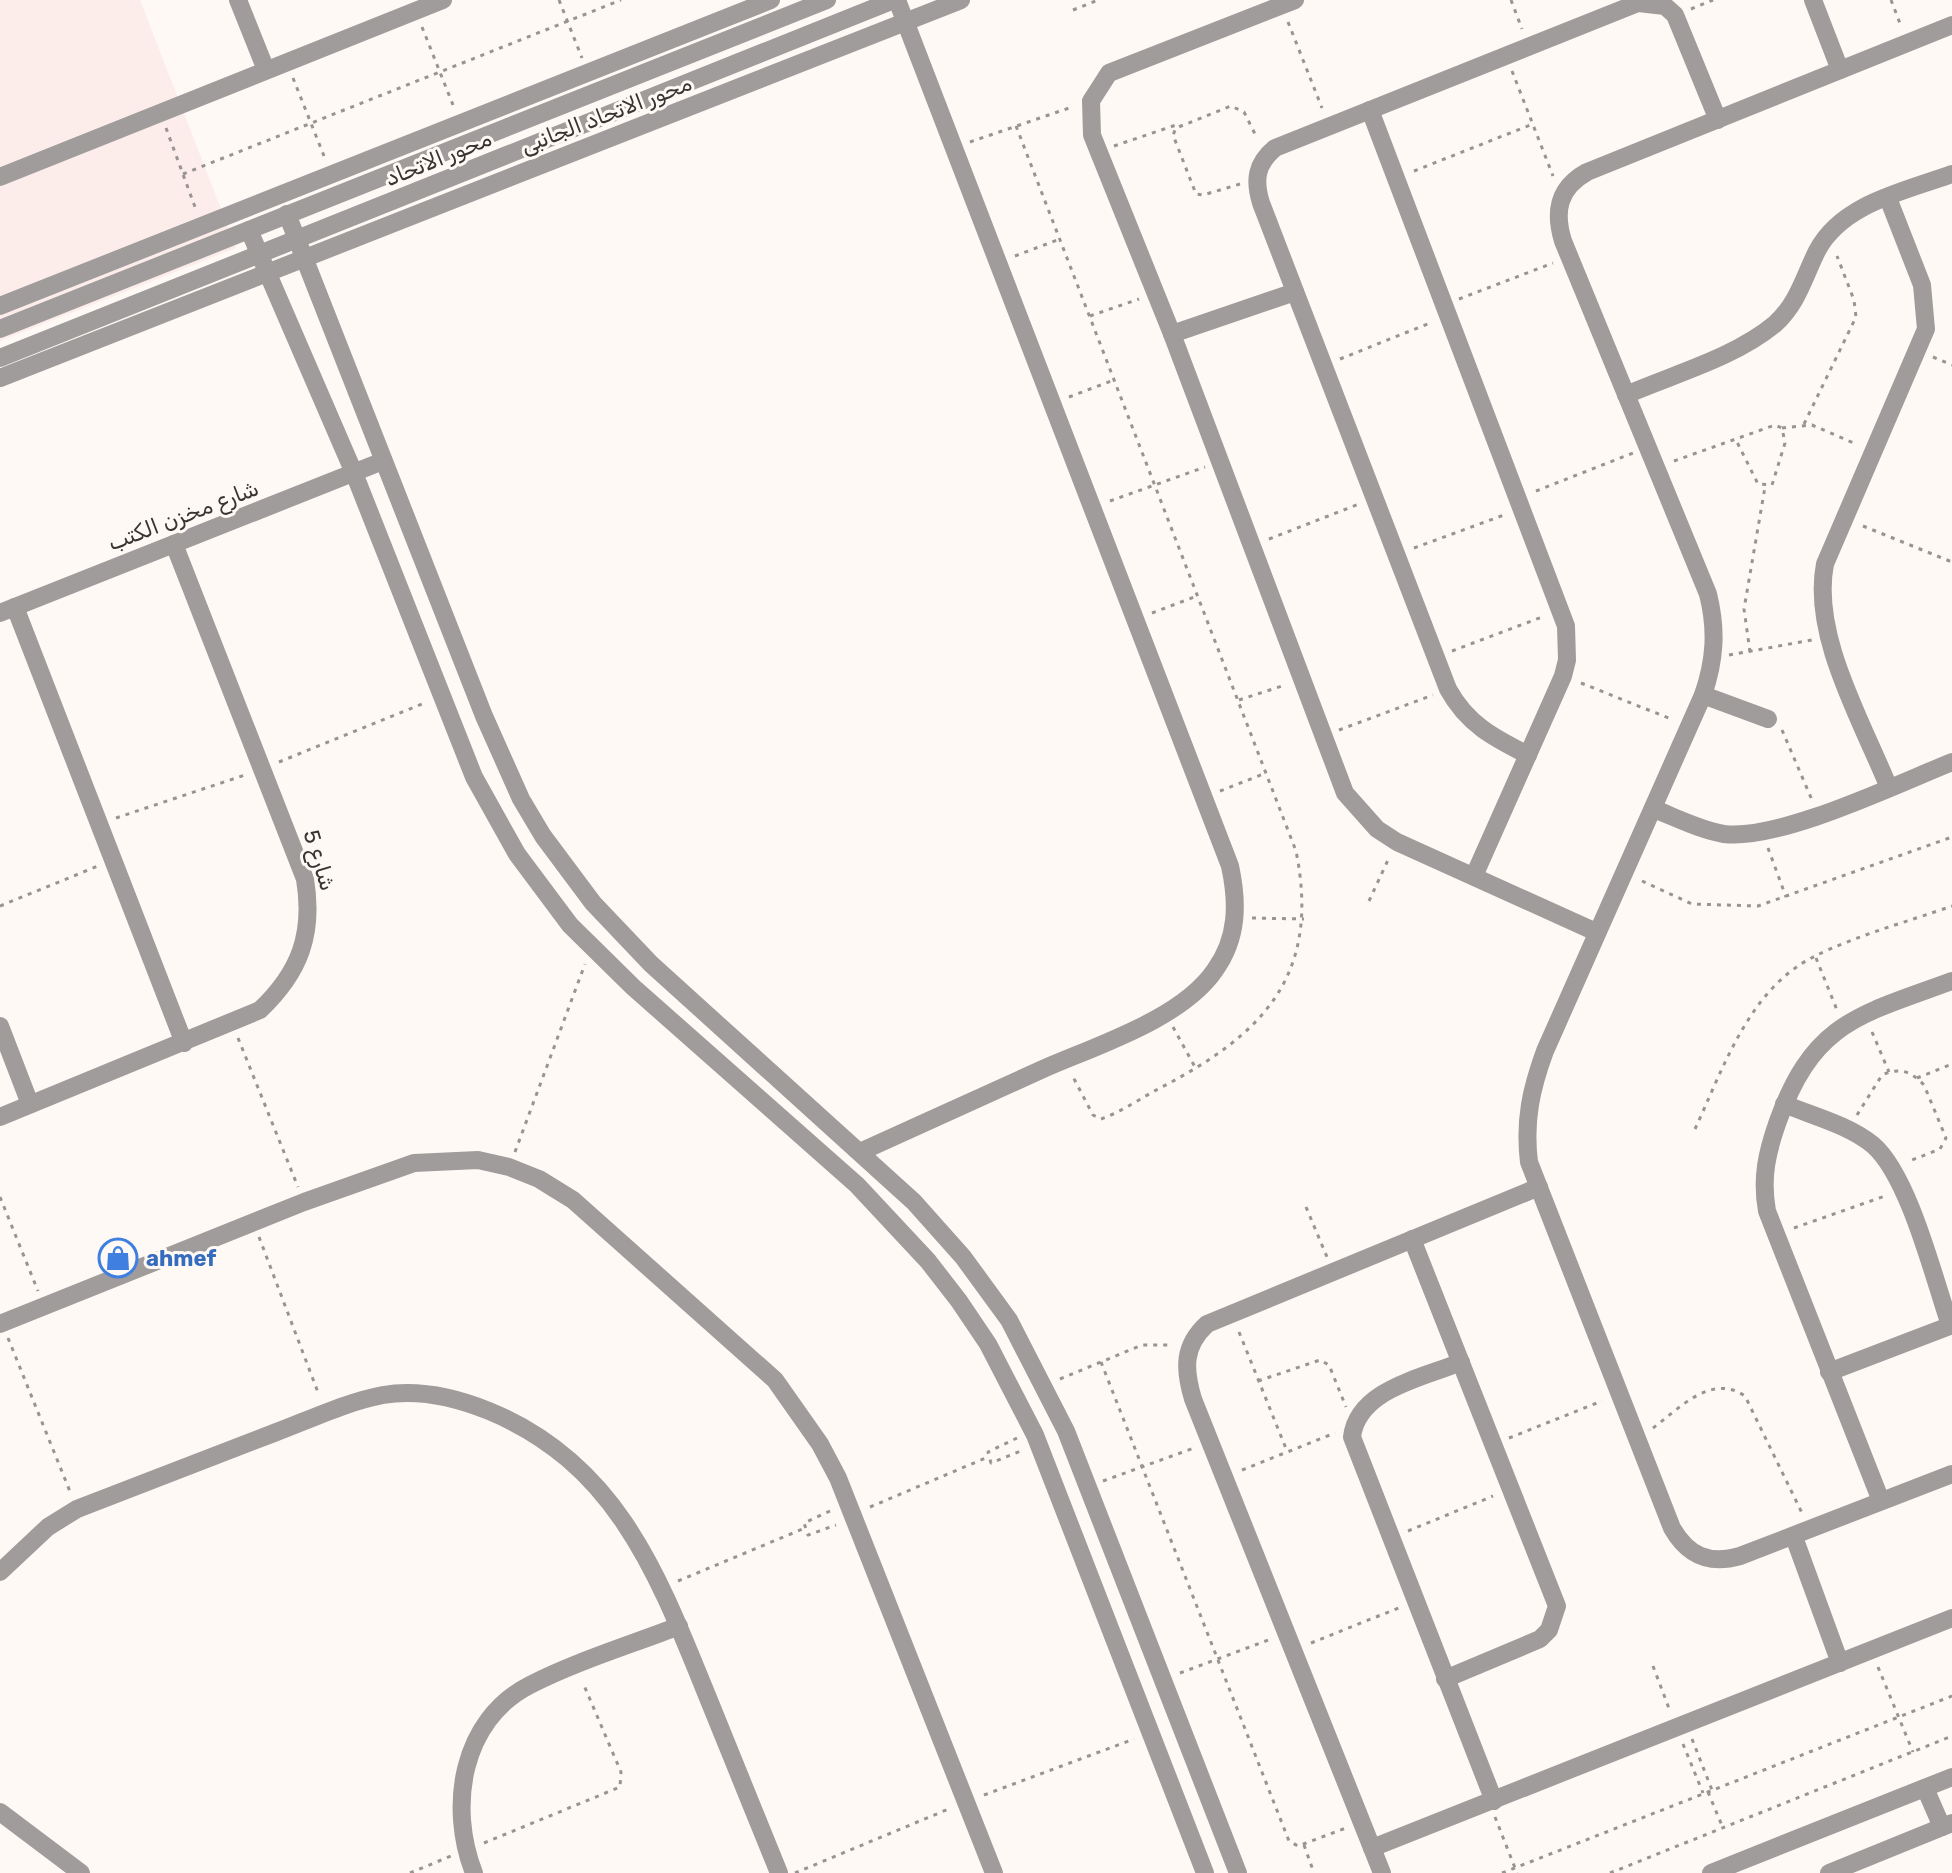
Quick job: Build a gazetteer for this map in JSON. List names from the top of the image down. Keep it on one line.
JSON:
{"streets":{"street":["محور الاتحاد الجانبى","محور الاتحاد","شارع مخزن الكتب","شارع 5"]},"crossings":[["محور الاتحاد الجانبى","محور الاتحاد"],["شارع مخزن الكتب","شارع 5"]],"places":{"shop":["ahmef"]}}
